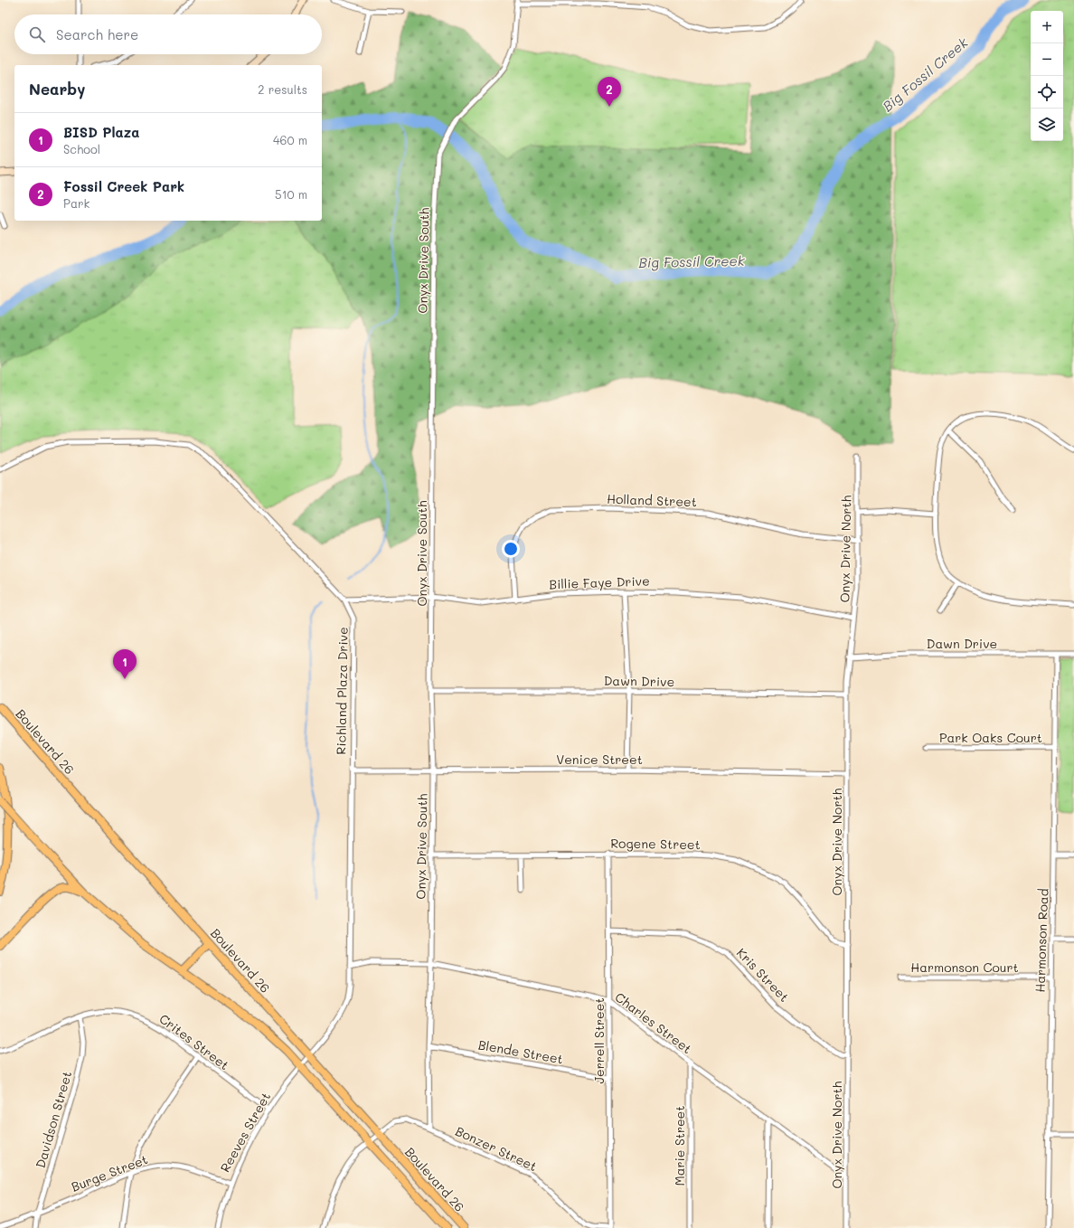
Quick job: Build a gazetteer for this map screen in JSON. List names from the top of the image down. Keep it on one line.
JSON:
{"streets":{"main road":["Boulevard 26"],"street":["Onyx Drive South","Holland Street","Onyx Drive North","Billie Faye Drive","Dawn Drive","Richland Plaza Drive","Park Oaks Court","Venice Street","Rogene Street","Harmonson Road","Harmonson Court","Kris Street","Charles Street","Jerrell Street","Crites Street","Blende Street","Davidson Street","Reeves Street","Marie Street","Bonzer Street","Burge Street"]},"crossings":[["Onyx Drive South","Billie Faye Drive"],["Onyx Drive South","Dawn Drive"],["Onyx Drive South","Venice Street"],["Onyx Drive South","Rogene Street"],["Onyx Drive South","Charles Street"],["Onyx Drive South","Blende Street"],["Onyx Drive South","Bonzer Street"],["Holland Street","Onyx Drive North"],["Holland Street","Billie Faye Drive"],["Onyx Drive North","Billie Faye Drive"],["Onyx Drive North","Dawn Drive"],["Onyx Drive North","Venice Street"],["Onyx Drive North","Rogene Street"],["Onyx Drive North","Kris Street"],["Onyx Drive North","Charles Street"],["Billie Faye Drive","Richland Plaza Drive"],["Dawn Drive","Harmonson Road"],["Richland Plaza Drive","Boulevard 26"],["Richland Plaza Drive","Venice Street"],["Richland Plaza Drive","Charles Street"],["Richland Plaza Drive","Reeves Street"],["Park Oaks Court","Harmonson Road"],["Boulevard 26","Reeves Street"],["Boulevard 26","Bonzer Street"],["Rogene Street","Jerrell Street"],["Harmonson Road","Harmonson Court"],["Kris Street","Jerrell Street"],["Charles Street","Jerrell Street"],["Charles Street","Marie Street"],["Jerrell Street","Blende Street"],["Jerrell Street","Bonzer Street"],["Crites Street","Davidson Street"],["Crites Street","Reeves Street"],["Davidson Street","Burge Street"],["Reeves Street","Burge Street"]],"water":["Big Fossil Creek"],"page":{"map_buttons":["+","−"],"search":"Search here","heading":["Nearby","2 results"],"pins":["2","1"],"list":[{"mark":"1","name":"BISD Plaza","note":"School","value":"460 m"},{"mark":"2","name":"Fossil Creek Park","note":"Park","value":"510 m"}]}}
